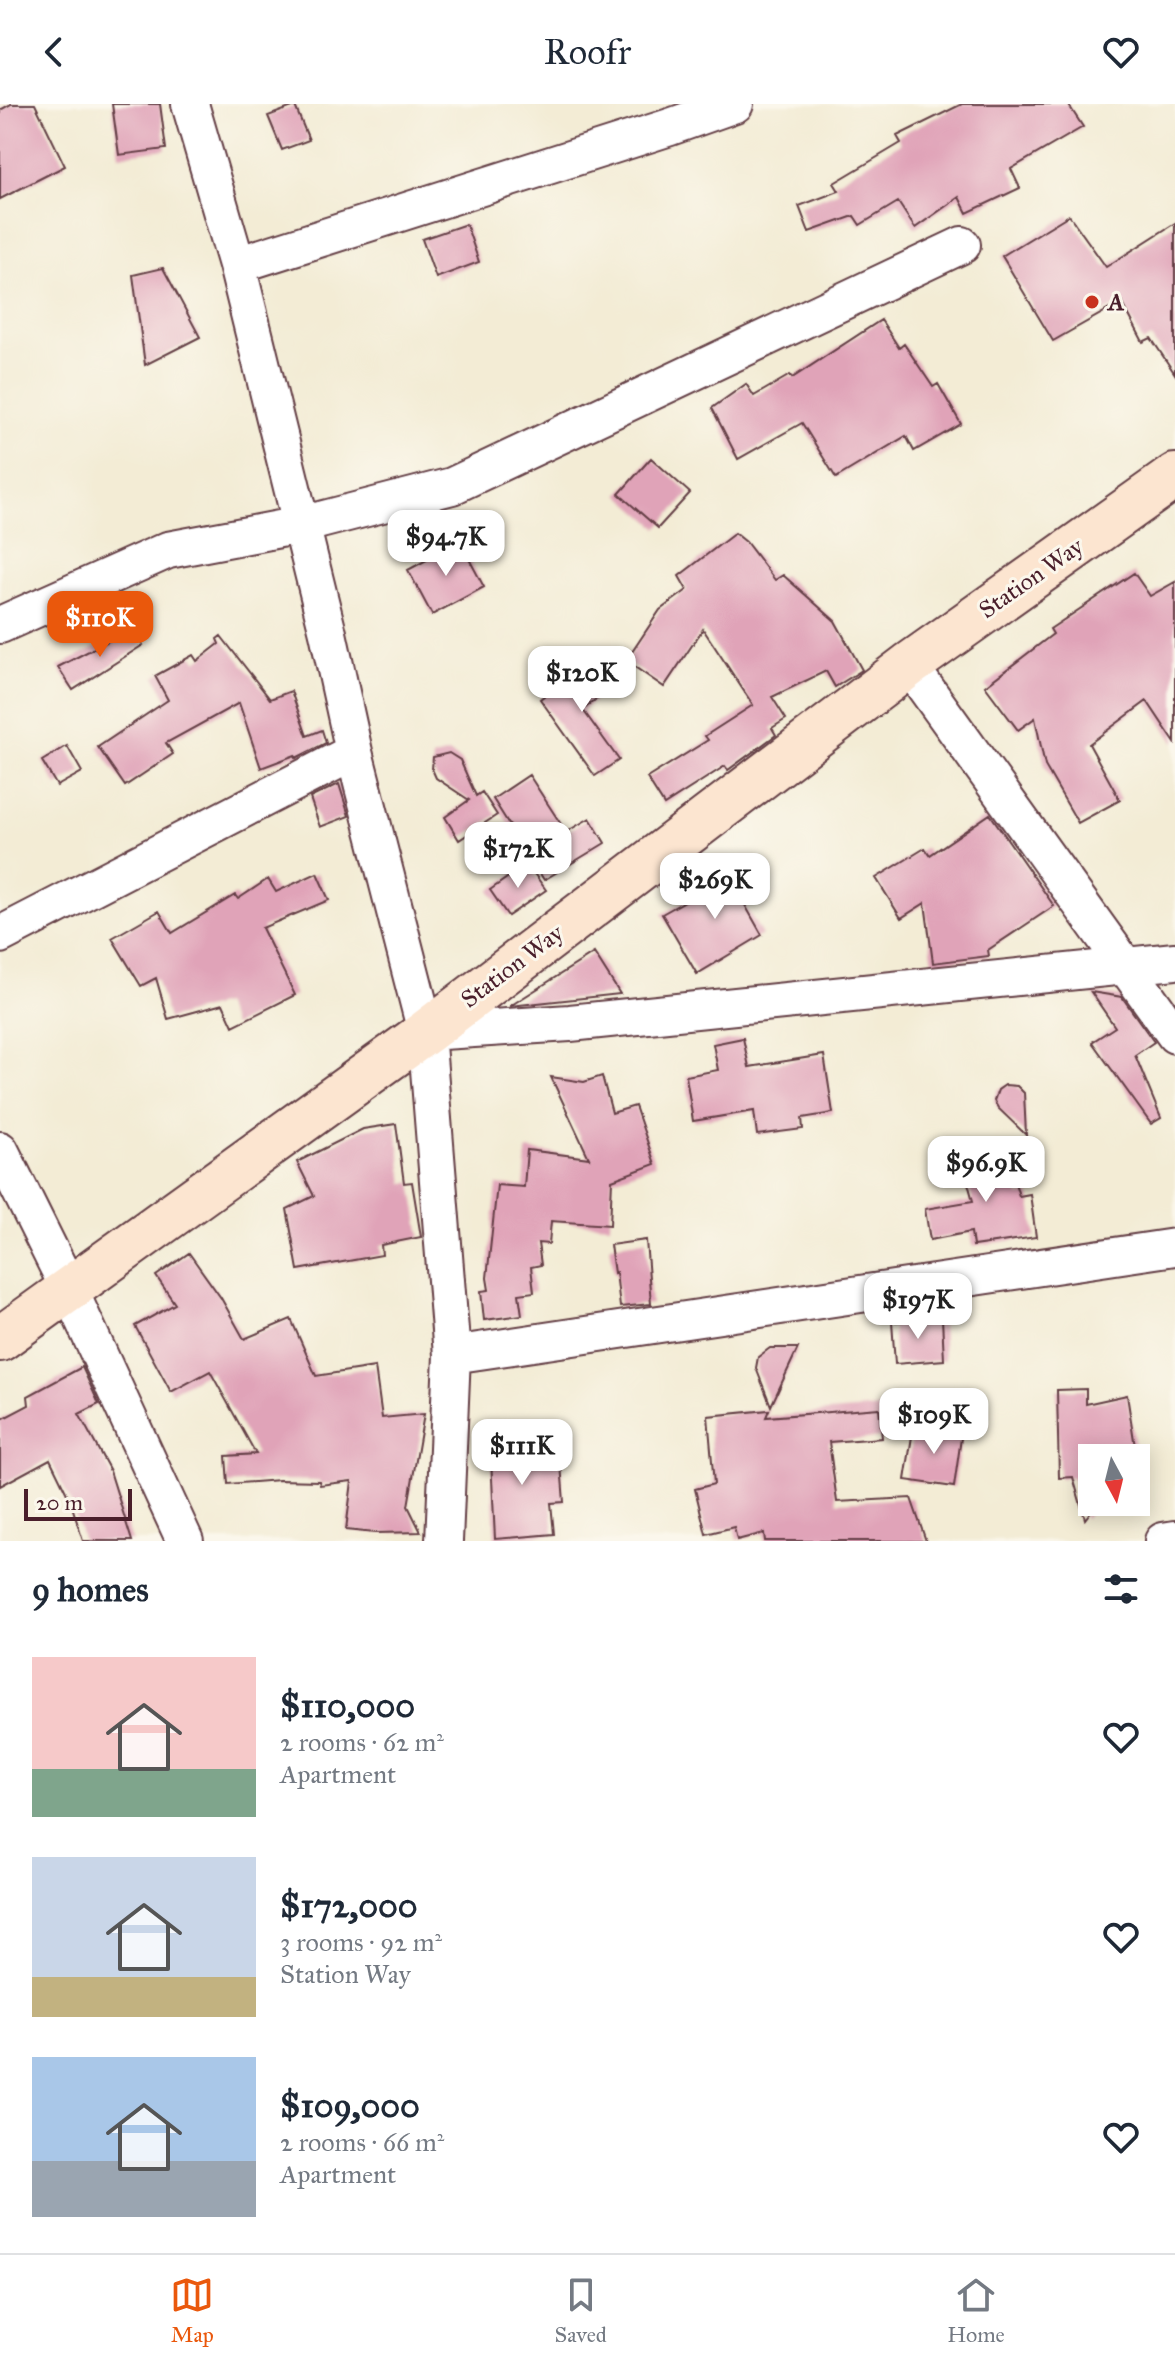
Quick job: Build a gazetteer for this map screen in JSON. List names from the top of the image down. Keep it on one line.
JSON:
{"streets":{"main road":["Station Way"]},"places":["A"],"scale_bar":"20 m","north":"bottom","page":{"header":"Roofr","price":["$94.7K","$110K","$120K","$172K","$269K","$96.9K","$197K","$109K","$111K"],"scale":"20 m","heading":"9 homes","list":[{"name":"$110,000","note":"2 rooms · 62 m² · Apartment"},{"name":"$172,000","note":"3 rooms · 92 m² · Station Way"},{"name":"$109,000","note":"2 rooms · 66 m² · Apartment"}],"tabs":["Map","Saved","Home"]}}
